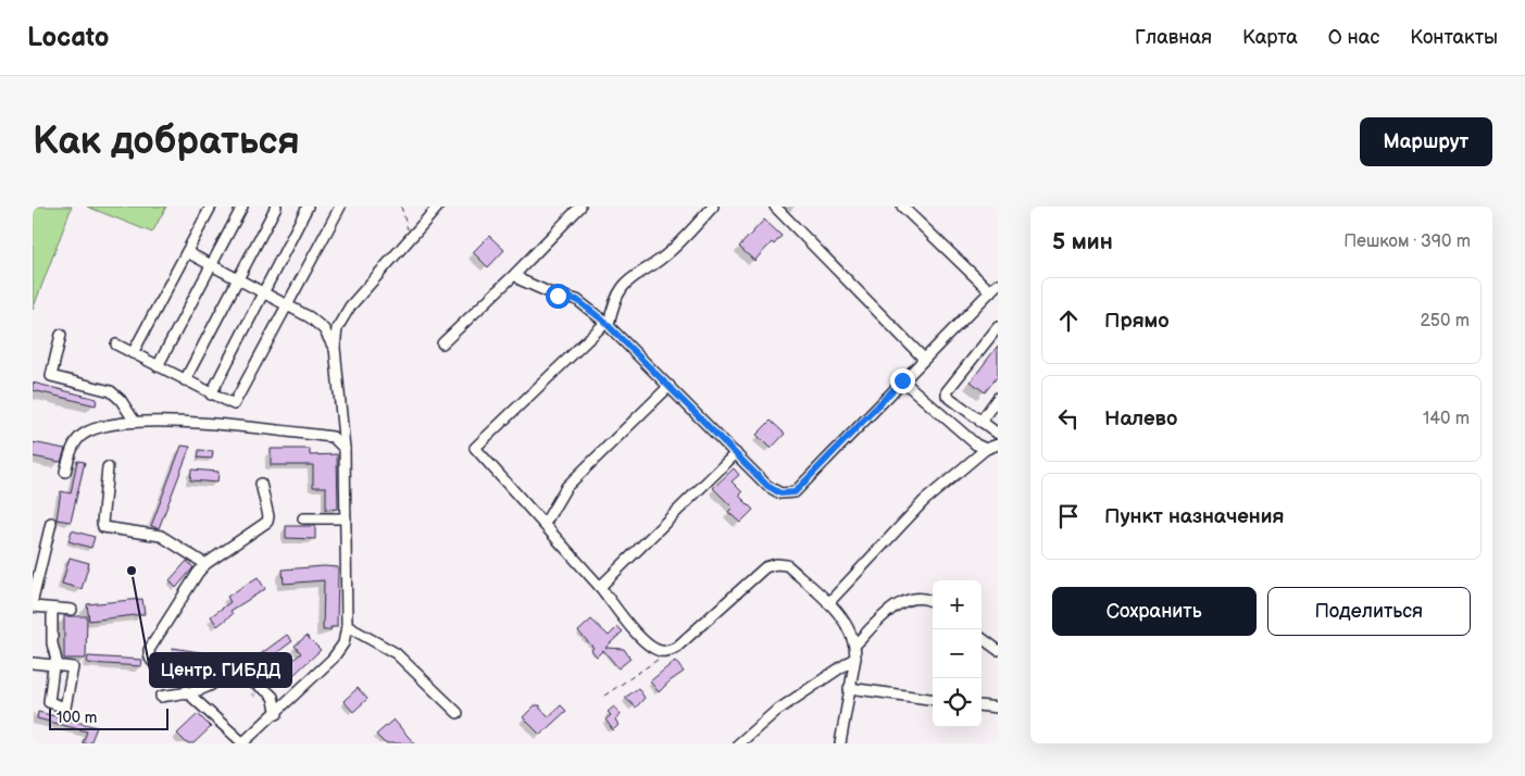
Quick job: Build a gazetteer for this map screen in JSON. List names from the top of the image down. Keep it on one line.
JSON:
{"places":["Центр. ГИБДД"],"scale_bar":"100 m","page":{"header":"Locato","nav":["Главная","Карта","О нас","Контакты"],"buttons":["Маршрут",["Сохранить","Поделиться"]],"title":"Как добраться","heading":["5 мин","Пешком · 390 m"],"list":[["Прямо","250 m"],["Налево","140 m"],"Пункт назначения"],"map_buttons":["+","−"],"scale":"100 m"}}
